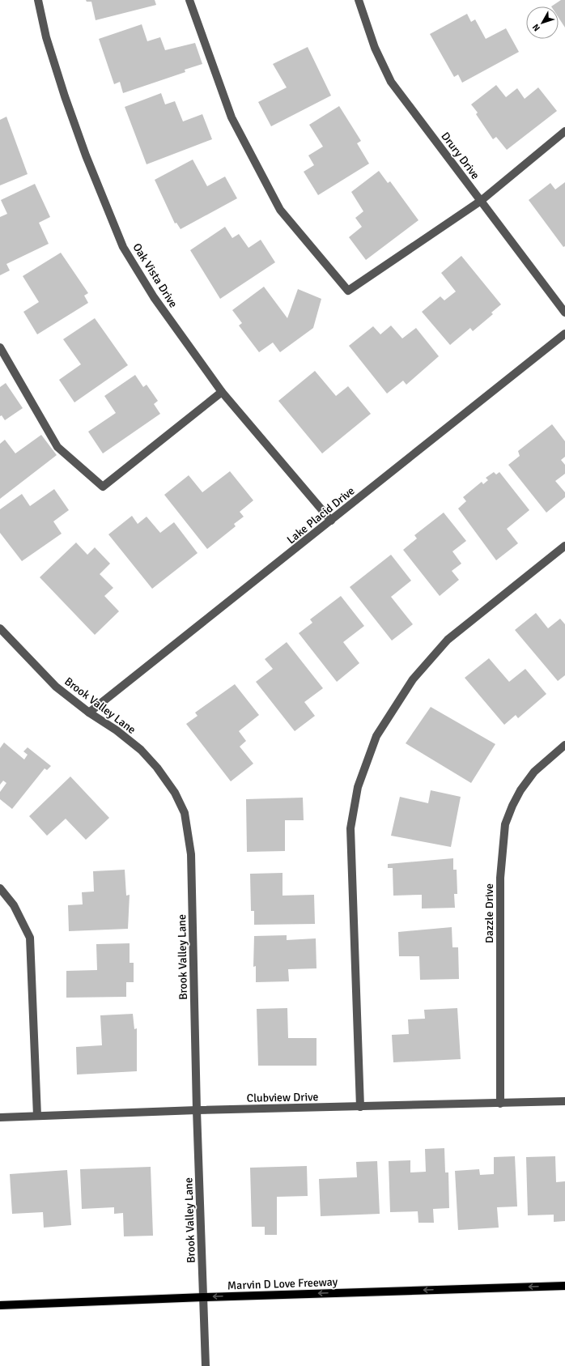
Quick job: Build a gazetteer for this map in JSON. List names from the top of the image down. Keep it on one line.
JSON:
{"streets":{"main road":["Marvin D Love Freeway"],"street":["Drury Drive","Oak Vista Drive","Lake Placid Drive","Brook Valley Lane","Dazzle Drive","Clubview Drive"]},"crossings":[["Oak Vista Drive","Lake Placid Drive"],["Lake Placid Drive","Brook Valley Lane"],["Brook Valley Lane","Clubview Drive"],["Brook Valley Lane","Marvin D Love Freeway"],["Dazzle Drive","Clubview Drive"]],"one_way":["Marvin D Love Freeway"],"north":"bottom left"}
